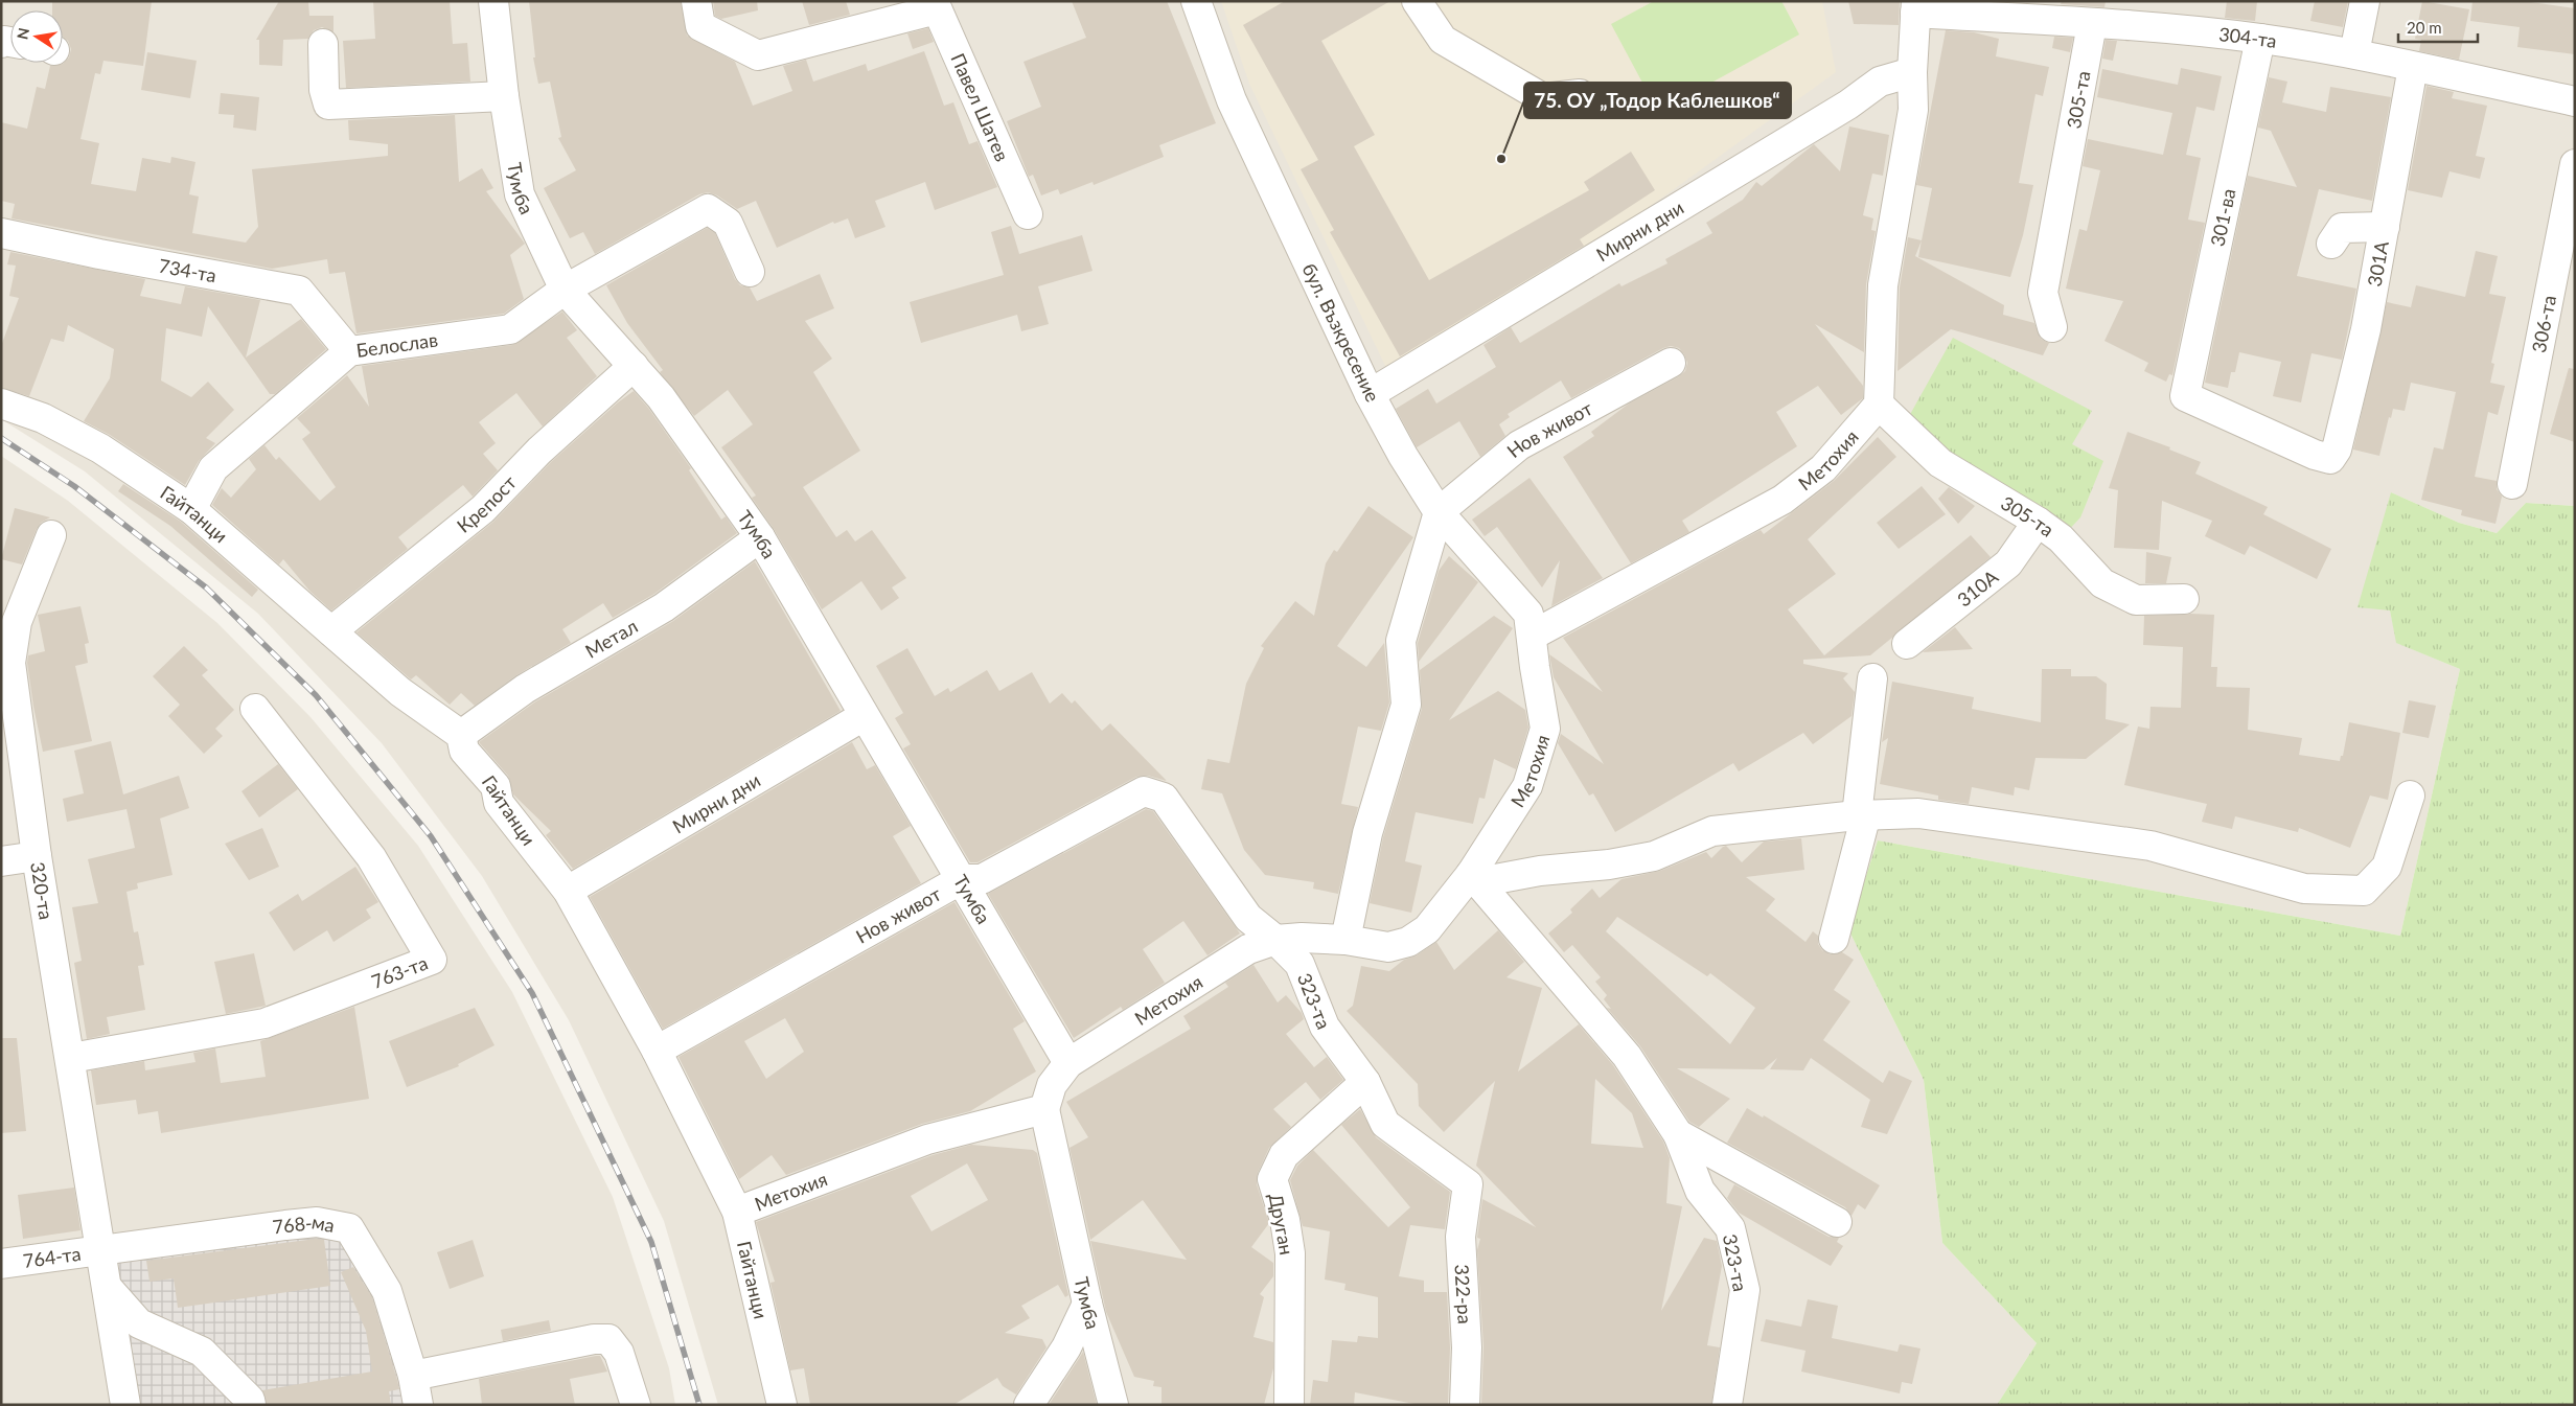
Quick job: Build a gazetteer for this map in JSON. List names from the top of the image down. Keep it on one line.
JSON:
{"streets":{"street":["304-та","305-та","Павел Шатев","Тумба","301-ва","Мирни дни","301А","734-та","306-та","бул. Възкресение","Белослав","Нов живот","Метохия","Крепост","Гайтанци","310А","Метал","320-та","763-та","323-та","Друган","768-ма","764-та","322-ра"]},"crossings":[["304-та","305-та"],["304-та","301-ва"],["304-та","301А"],["305-та","Метохия"],["305-та","310А"],["Тумба","Мирни дни"],["Тумба","Белослав"],["Тумба","Нов живот"],["Тумба","Метохия"],["Тумба","Крепост"],["Тумба","Метал"],["301-ва","301А"],["Мирни дни","бул. Възкресение"],["Мирни дни","Гайтанци"],["734-та","Белослав"],["бул. Възкресение","Нов живот"],["бул. Възкресение","Метохия"],["Белослав","Гайтанци"],["Нов живот","Гайтанци"],["Нов живот","323-та"],["Метохия","Гайтанци"],["Метохия","323-та"],["Крепост","Гайтанци"],["Гайтанци","Метал"],["320-та","763-та"],["320-та","768-ма"],["320-та","764-та"],["323-та","Друган"],["323-та","322-ра"],["768-ма","764-та"]],"places":["75. ОУ „Тодор Каблешков“"],"scale_bar":"20 m","north":"left"}
